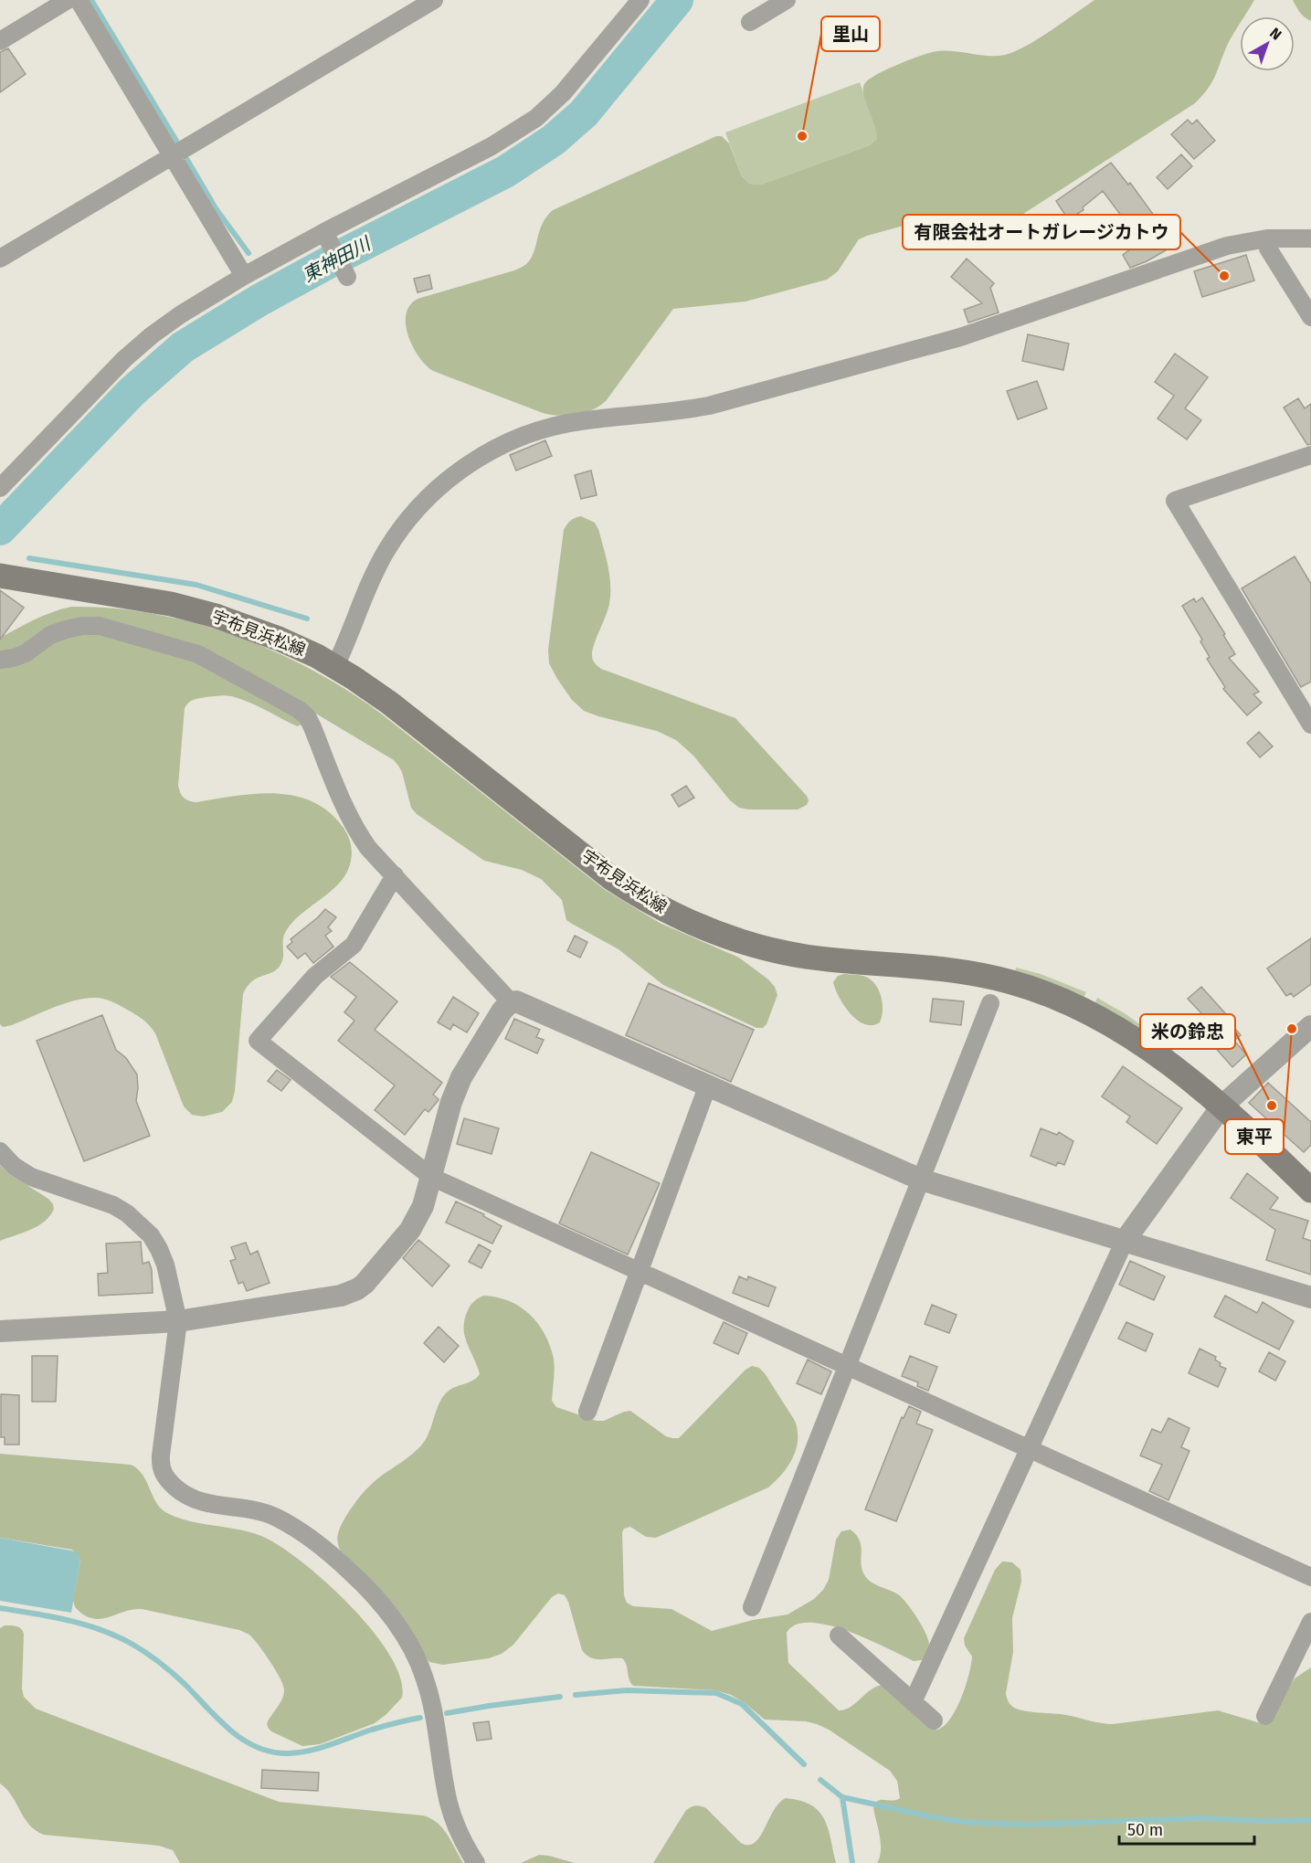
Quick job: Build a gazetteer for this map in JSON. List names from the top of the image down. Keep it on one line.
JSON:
{"streets":{"main road":["宇布見浜松線"]},"water":["東神田川"],"places":["里山","有限会社オートガレージカトウ","東平","米の鈴忠"],"scale_bar":"50 m","north":"top right"}
